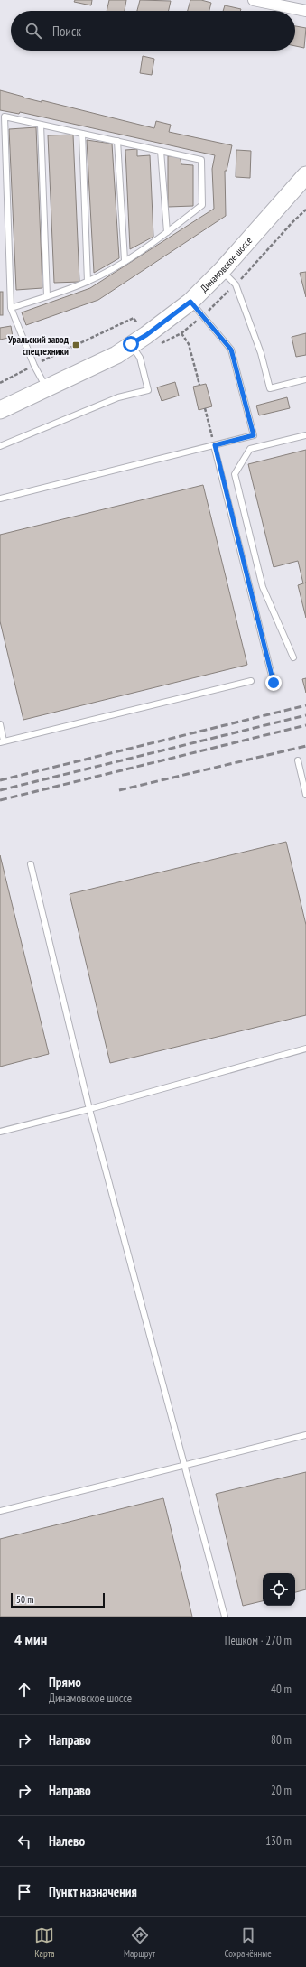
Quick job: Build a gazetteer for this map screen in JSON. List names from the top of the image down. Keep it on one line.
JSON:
{"streets":{"main road":["Динамовское шоссе"]},"places":{"transit":["Уральский завод спецтехники"]},"scale_bar":"50 m","page":{"search":"Поиск","scale":"50 m","heading":["4 мин","Пешком · 270 m"],"list":[["Прямо","Динамовское шоссе","40 m"],["Направо","80 m"],["Направо","20 m"],["Налево","130 m"],"Пункт назначения"],"nav":["Карта","Маршрут","Сохранённые"]}}
